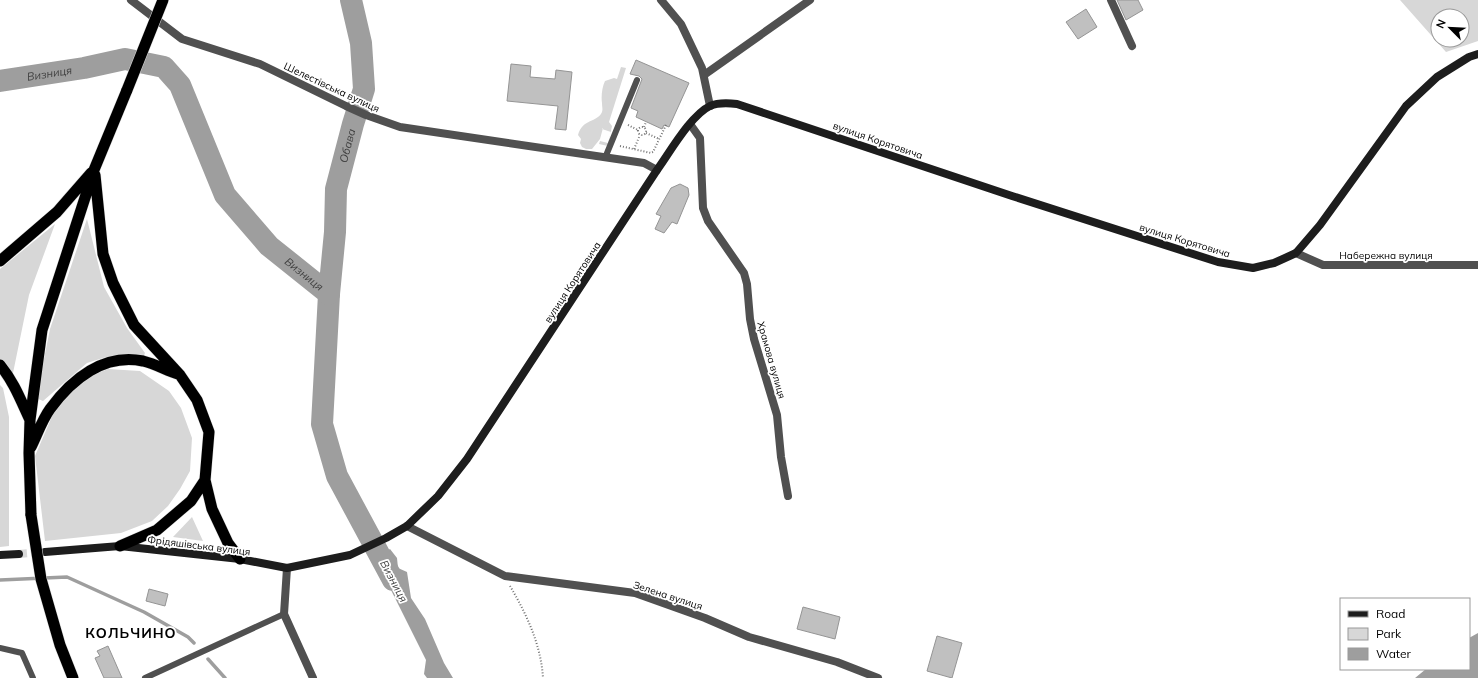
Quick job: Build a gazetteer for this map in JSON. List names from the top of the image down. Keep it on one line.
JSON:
{"streets":{"main road":["вулиця Корятовича","Фрідяшівська вулиця"],"street":["Шелестівська вулиця","Набережна вулиця","Храмова вулиця","Зелена вулиця"]},"crossings":[["Шелестівська вулиця","вулиця Корятовича"],["вулиця Корятовича","Набережна вулиця"],["вулиця Корятовича","Храмова вулиця"],["вулиця Корятовича","Фрідяшівська вулиця"],["вулиця Корятовича","Зелена вулиця"]],"districts":["КОЛЬЧИНО"],"water":["Визниця","Обава"],"legend":["Road","Park","Water"],"north":"top left"}
